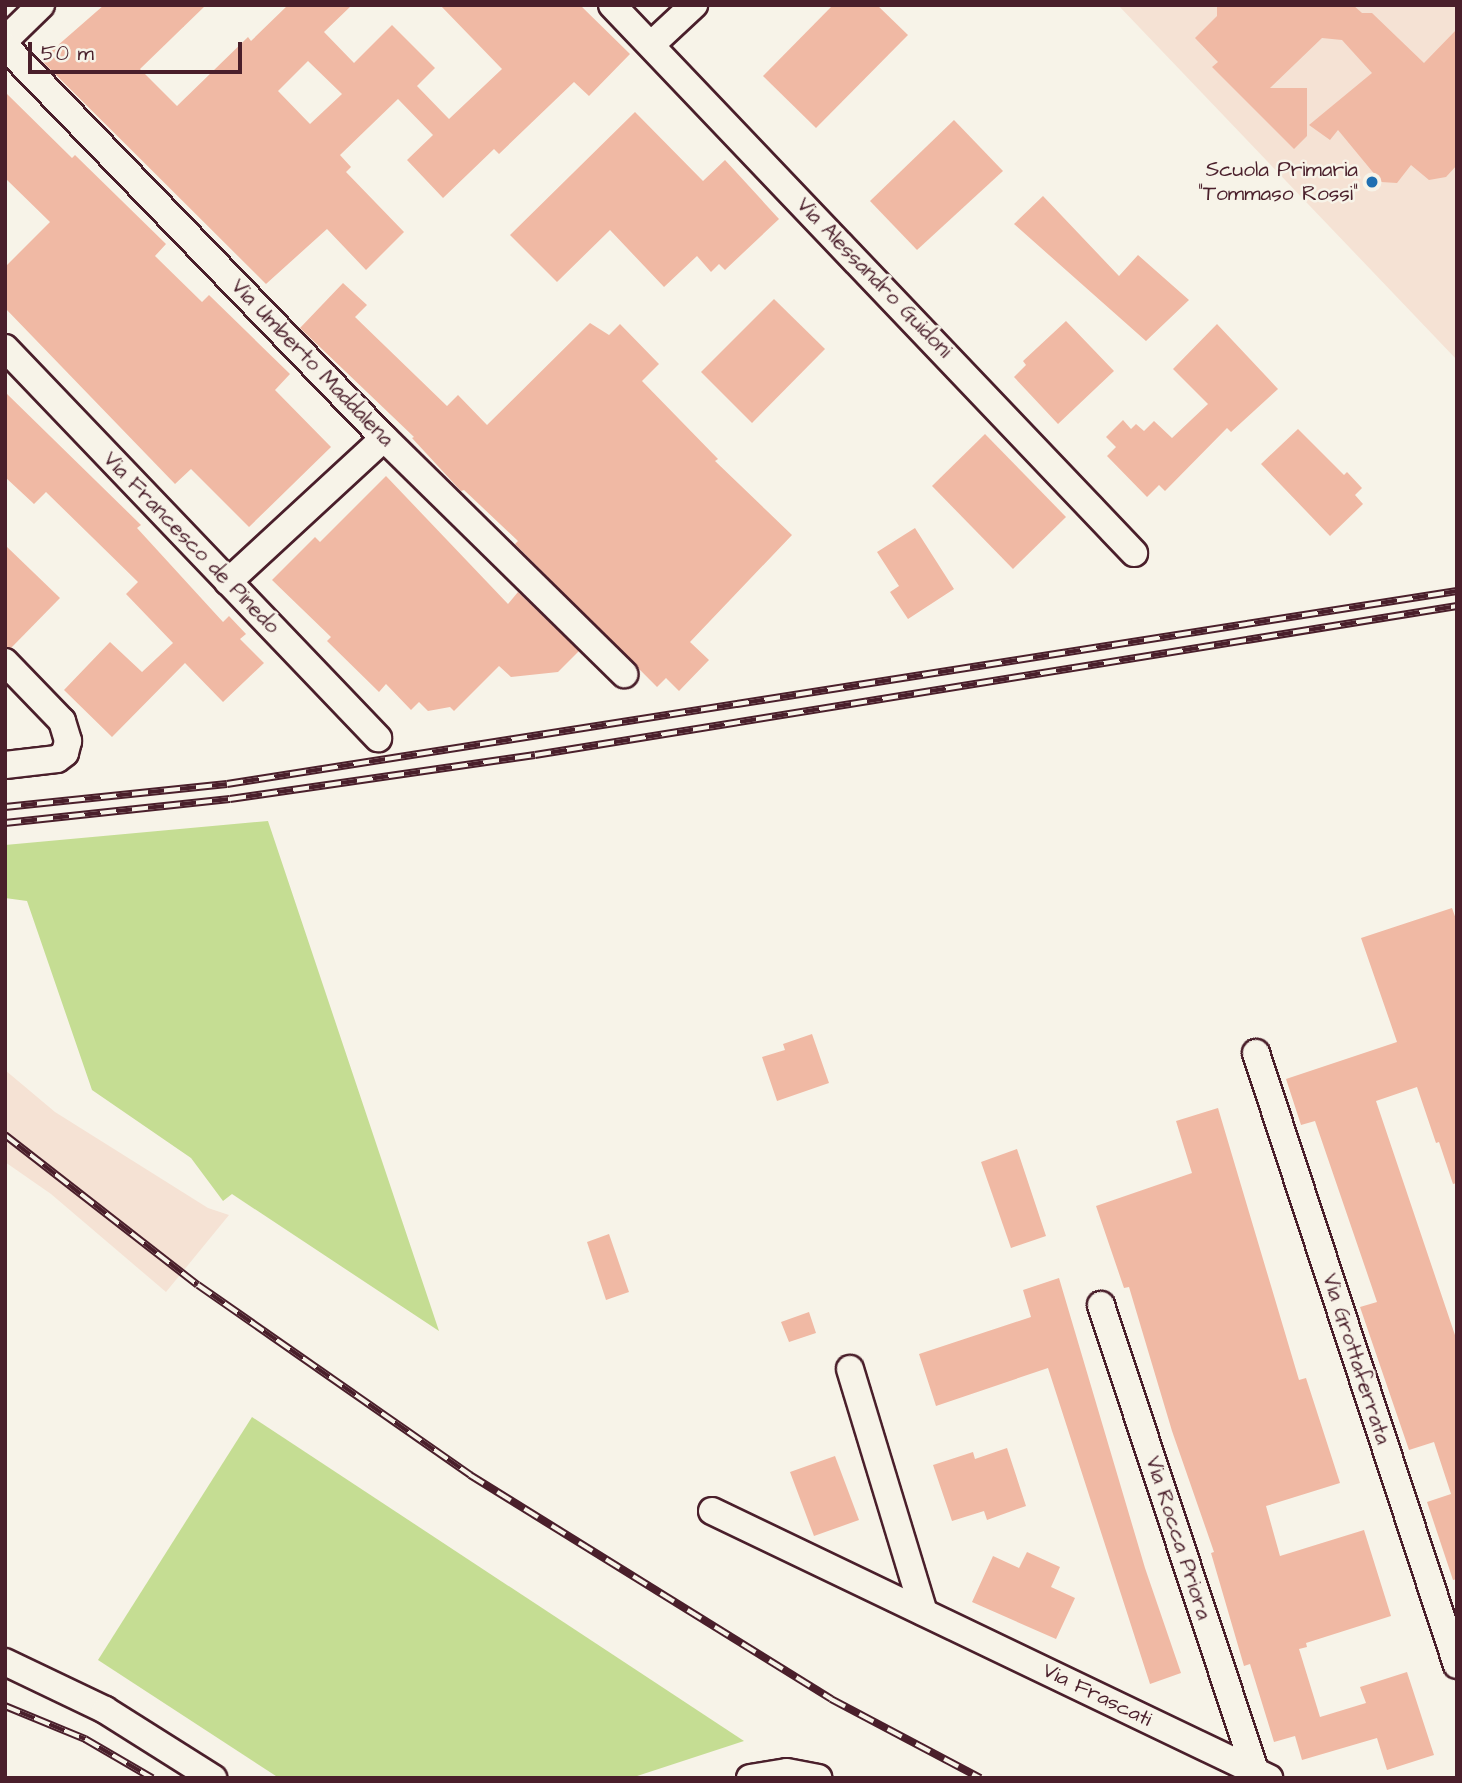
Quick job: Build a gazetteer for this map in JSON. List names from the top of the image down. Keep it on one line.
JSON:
{"streets":{"street":["Via Alessandro Guidoni","Via Umberto Maddalena","Via Francesco de Pinedo","Via Grottaferrata","Via Rocca Priora","Via Frascati"]},"crossings":[["Via Rocca Priora","Via Frascati"]],"places":["Scuola Primaria \"Tommaso Rossi\""],"scale_bar":"50 m"}
